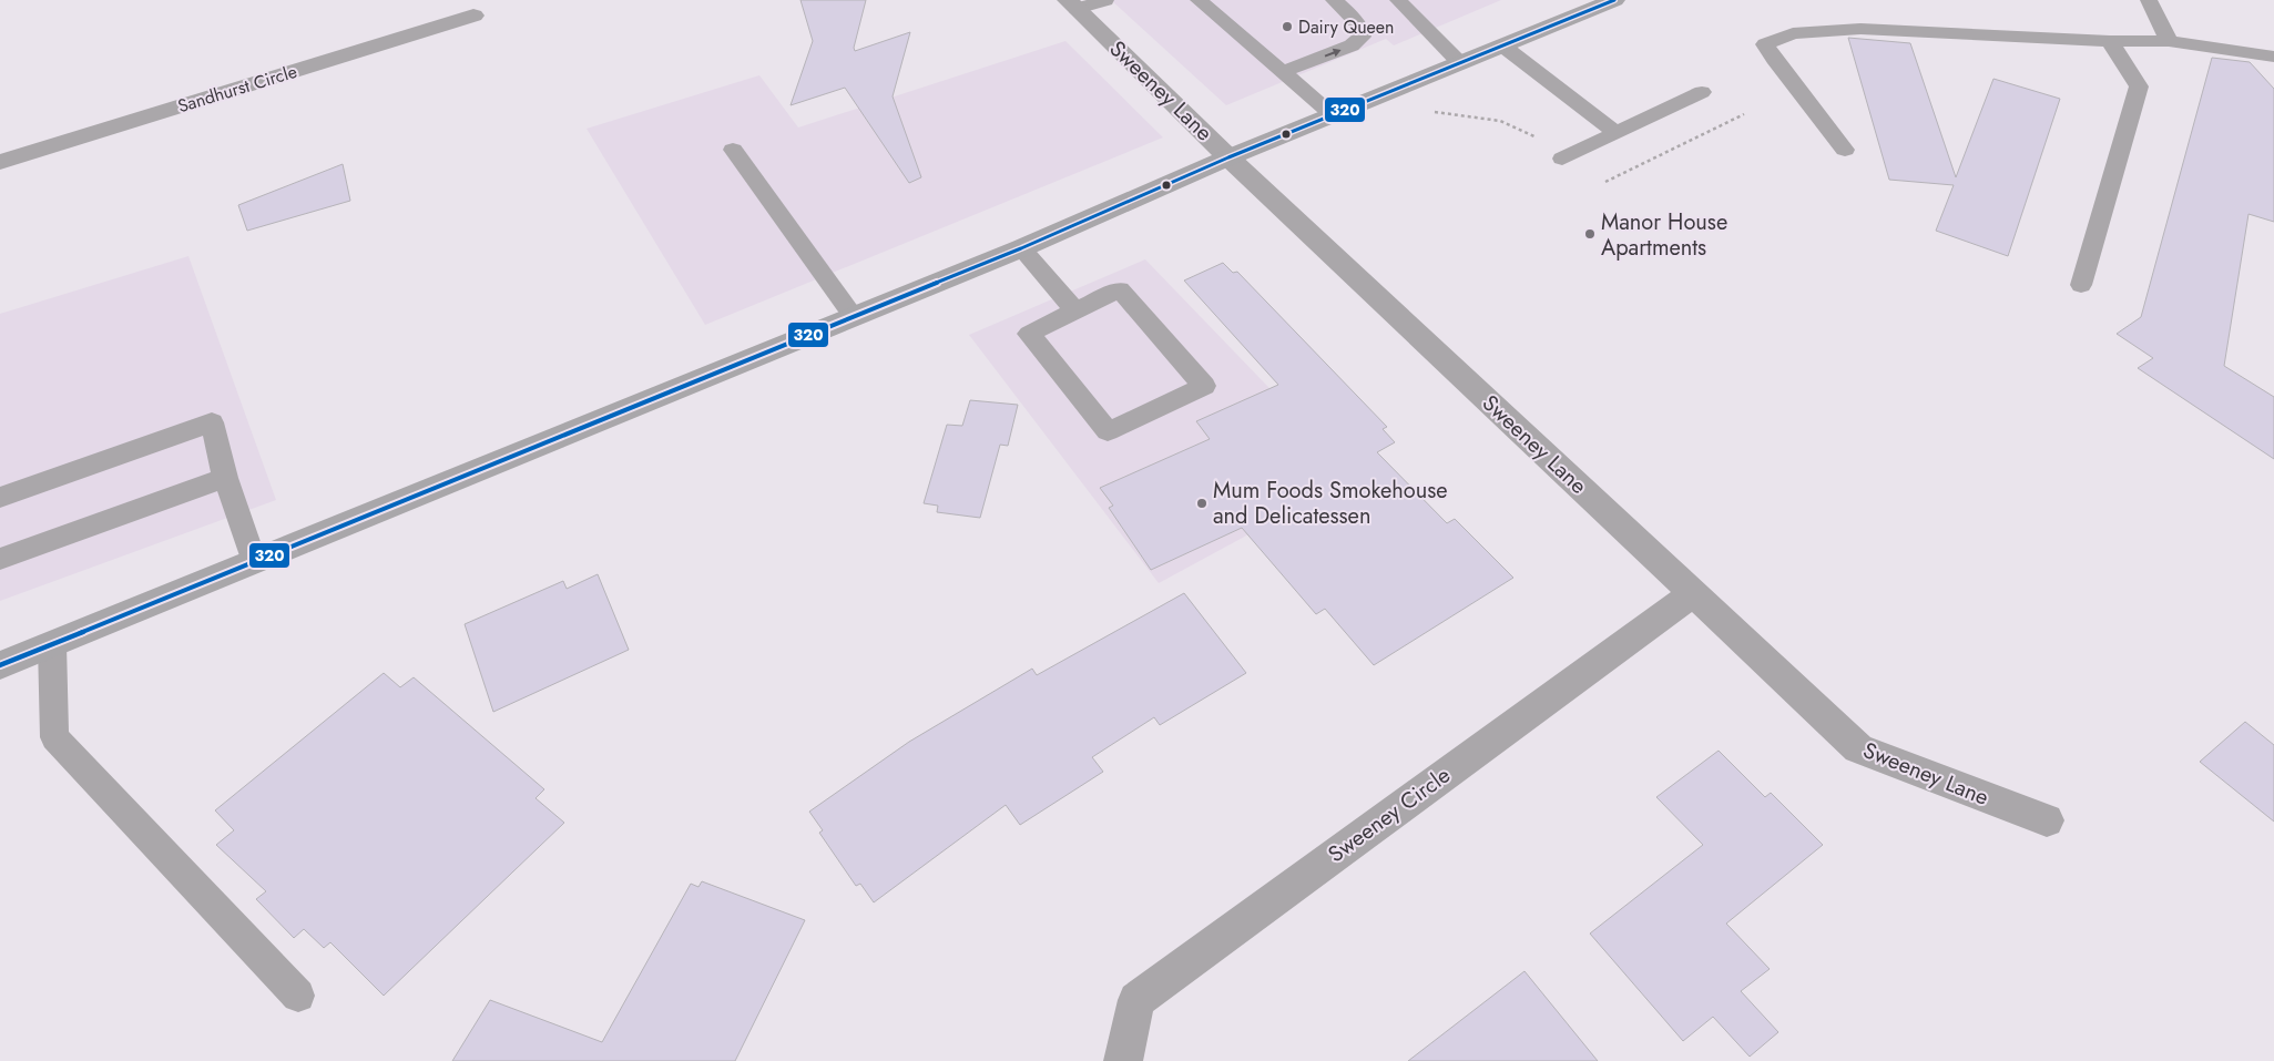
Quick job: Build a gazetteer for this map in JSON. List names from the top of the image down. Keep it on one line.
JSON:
{"streets":{"street":["Sandhurst Circle","Sweeney Lane","Sweeney Circle"]},"crossings":[["Sweeney Lane","Sweeney Circle"]],"places":["Dairy Queen","Manor House Apartments","Mum Foods Smokehouse and Delicatessen"],"lines":["transit line 320"]}
